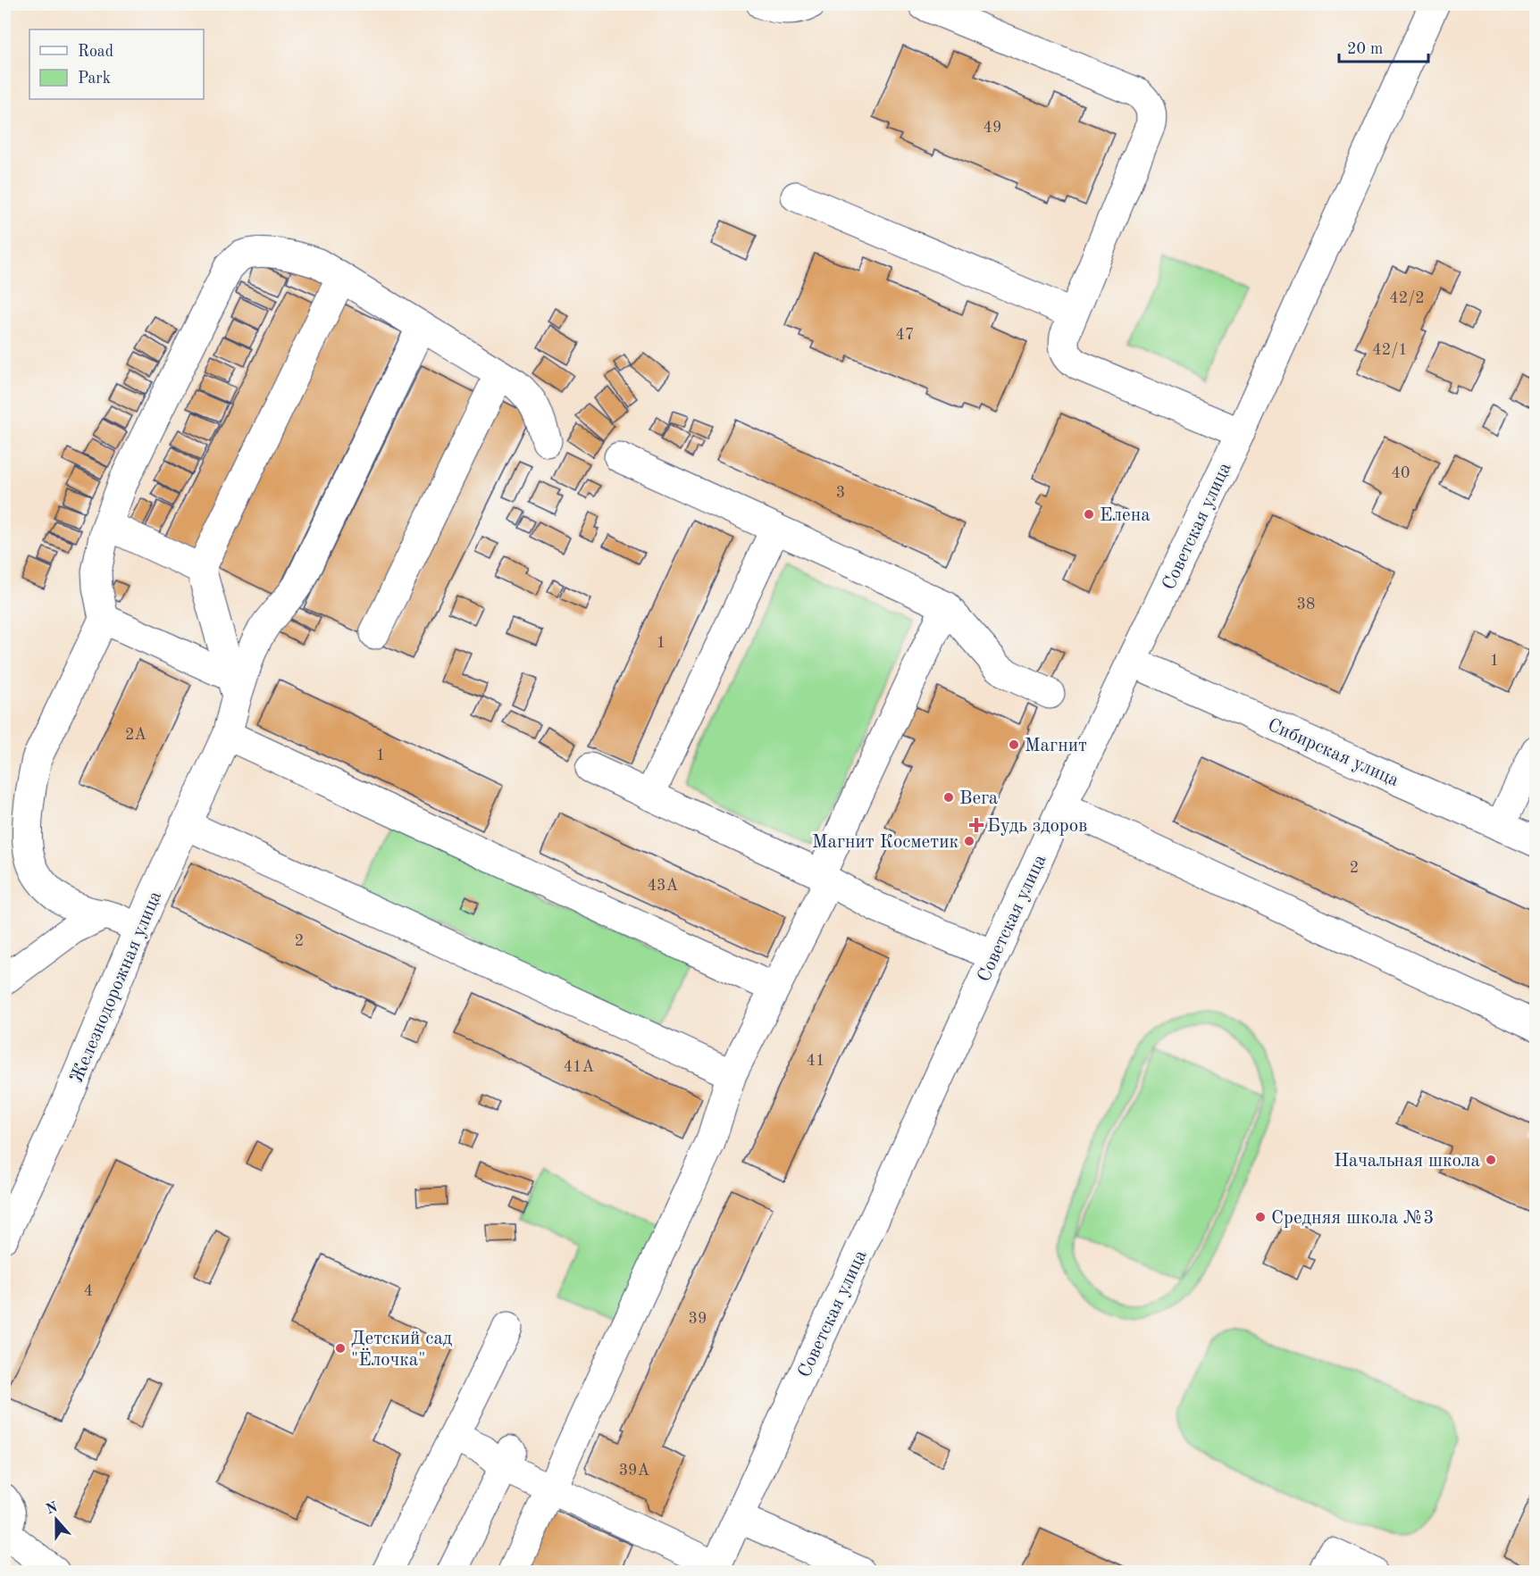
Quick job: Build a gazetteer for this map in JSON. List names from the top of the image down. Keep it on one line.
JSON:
{"streets":{"street":["Советская улица","Сибирская улица","Железнодорожная улица"]},"crossings":[["Советская улица","Сибирская улица"]],"places":{"other":["Елена","Магнит","Вега","Магнит Косметик","Начальная школа","Средняя школа №3","Детский сад \"Ёлочка\""],"health":["Будь здоров"]},"house_numbers":["49","42/2","47","42/1","40","3","38","1","1","2А","1","2","43А","2","41","41А","4","39","39А"],"legend":["Road","Park"],"scale_bar":"20 m","north":"top"}
